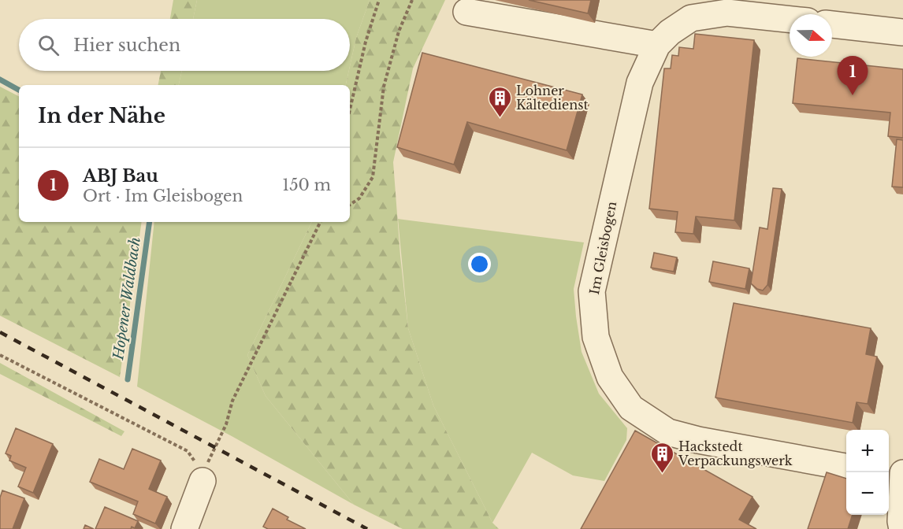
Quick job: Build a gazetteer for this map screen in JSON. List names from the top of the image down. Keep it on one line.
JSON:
{"streets":{"street":["Im Gleisbogen"]},"water":["Hopener Waldbach"],"places":{"building":["Lohner Kältedienst","Hackstedt Verpackungswerk"]},"north":"right","page":{"search":"Hier suchen","pins":"1","heading":"In der Nähe","list":[{"mark":"1","name":"ABJ Bau","note":"Ort · Im Gleisbogen","value":"150 m"}],"map_buttons":["+","−"]}}
